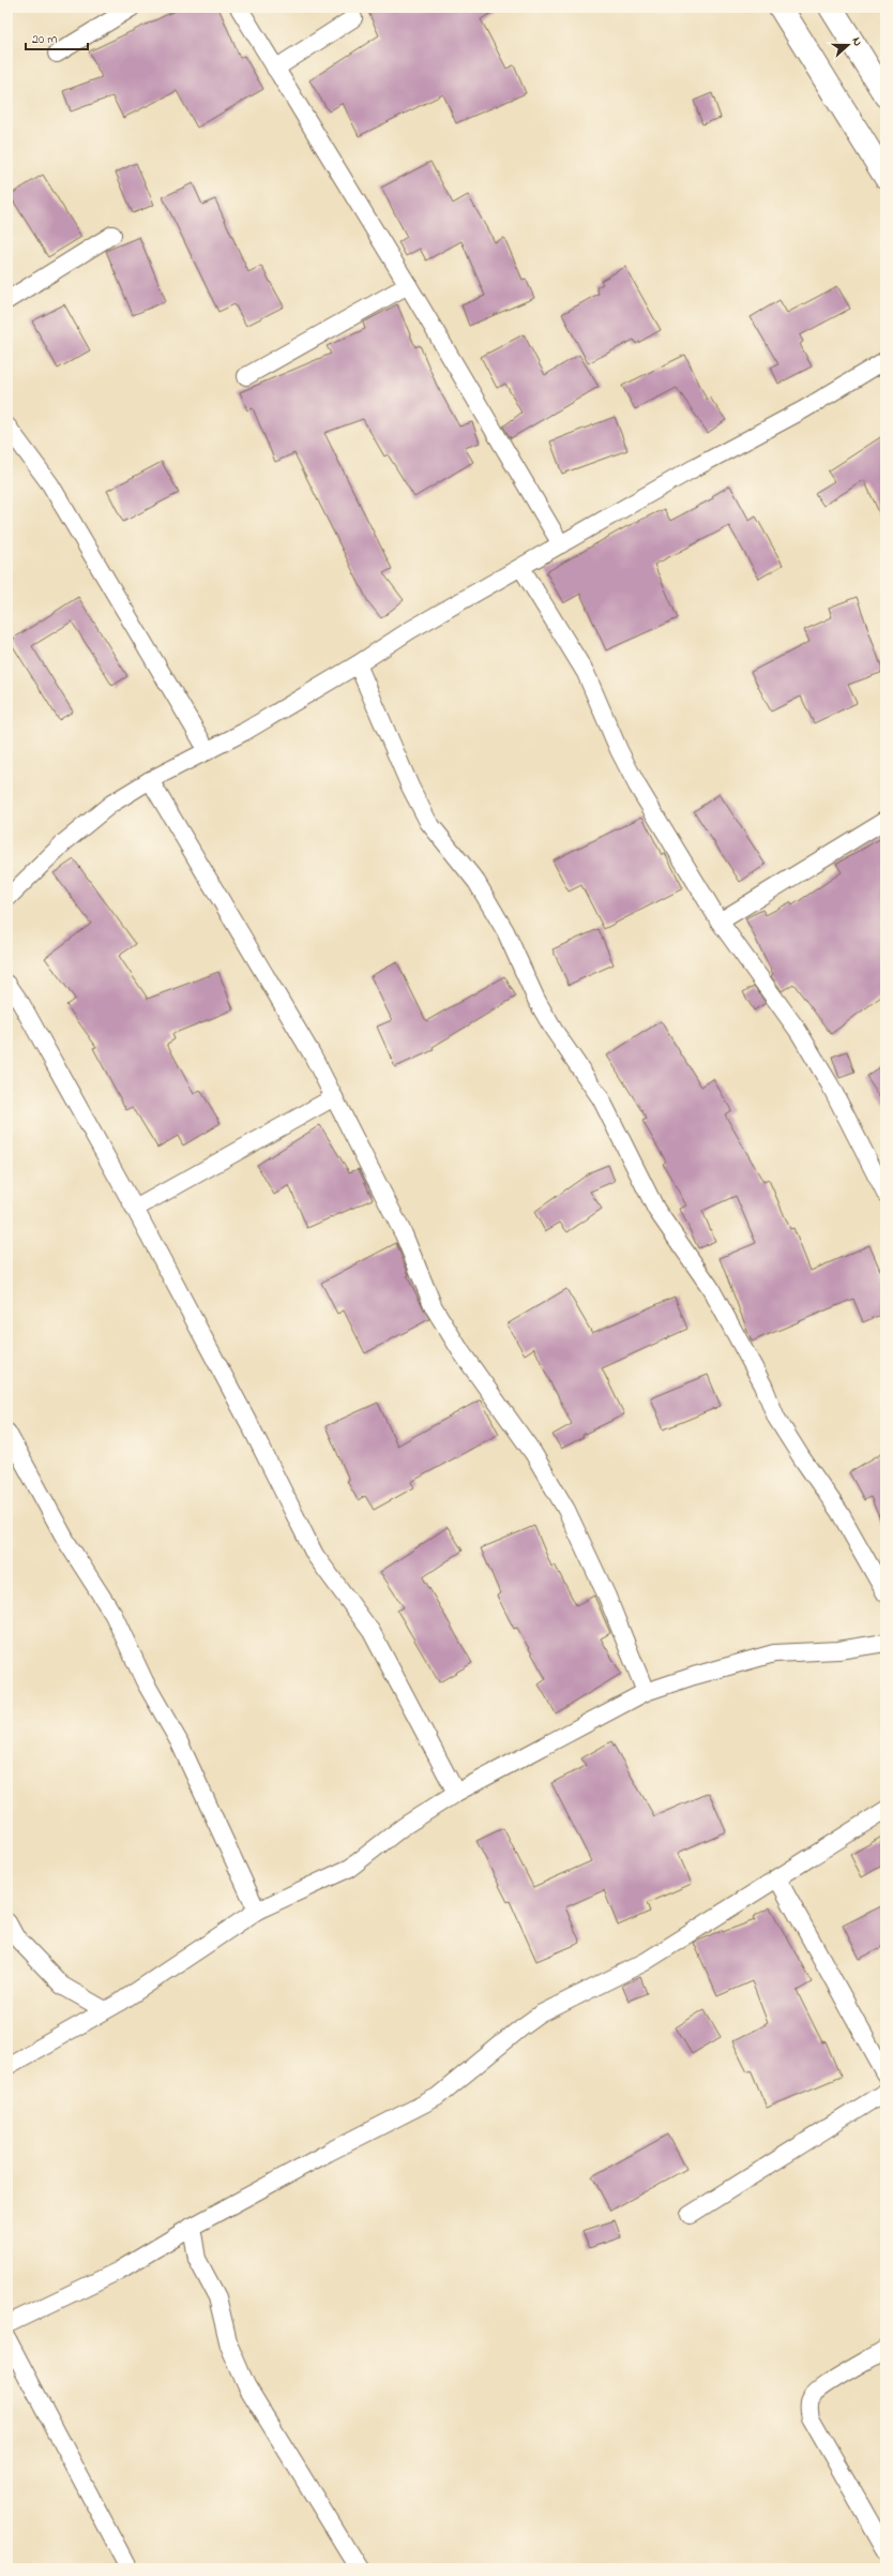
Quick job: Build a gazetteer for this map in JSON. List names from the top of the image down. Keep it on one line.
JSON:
{"scale_bar":"20 m","north":"right"}
